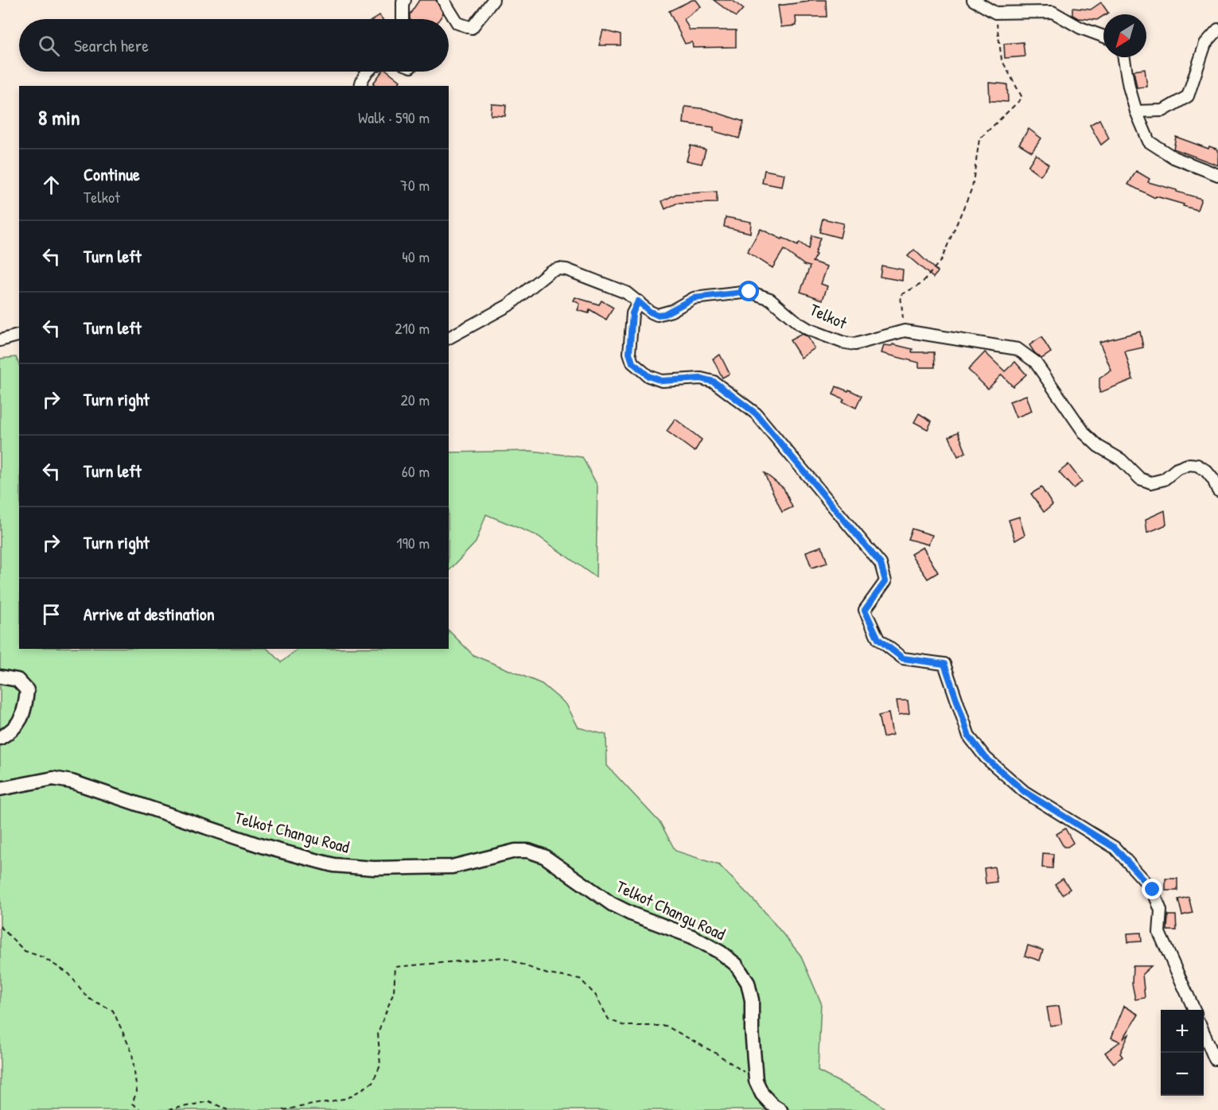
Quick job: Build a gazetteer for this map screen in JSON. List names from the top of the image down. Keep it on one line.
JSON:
{"streets":{"street":["Telkot","Telkot Changu Road"]},"north":"bottom left","page":{"search":"Search here","heading":["8 min","Walk · 590 m"],"list":[["Continue","Telkot","70 m"],["Turn left","40 m"],["Turn left","210 m"],["Turn right","20 m"],["Turn left","60 m"],["Turn right","190 m"],"Arrive at destination"],"map_buttons":["+","−"]}}
